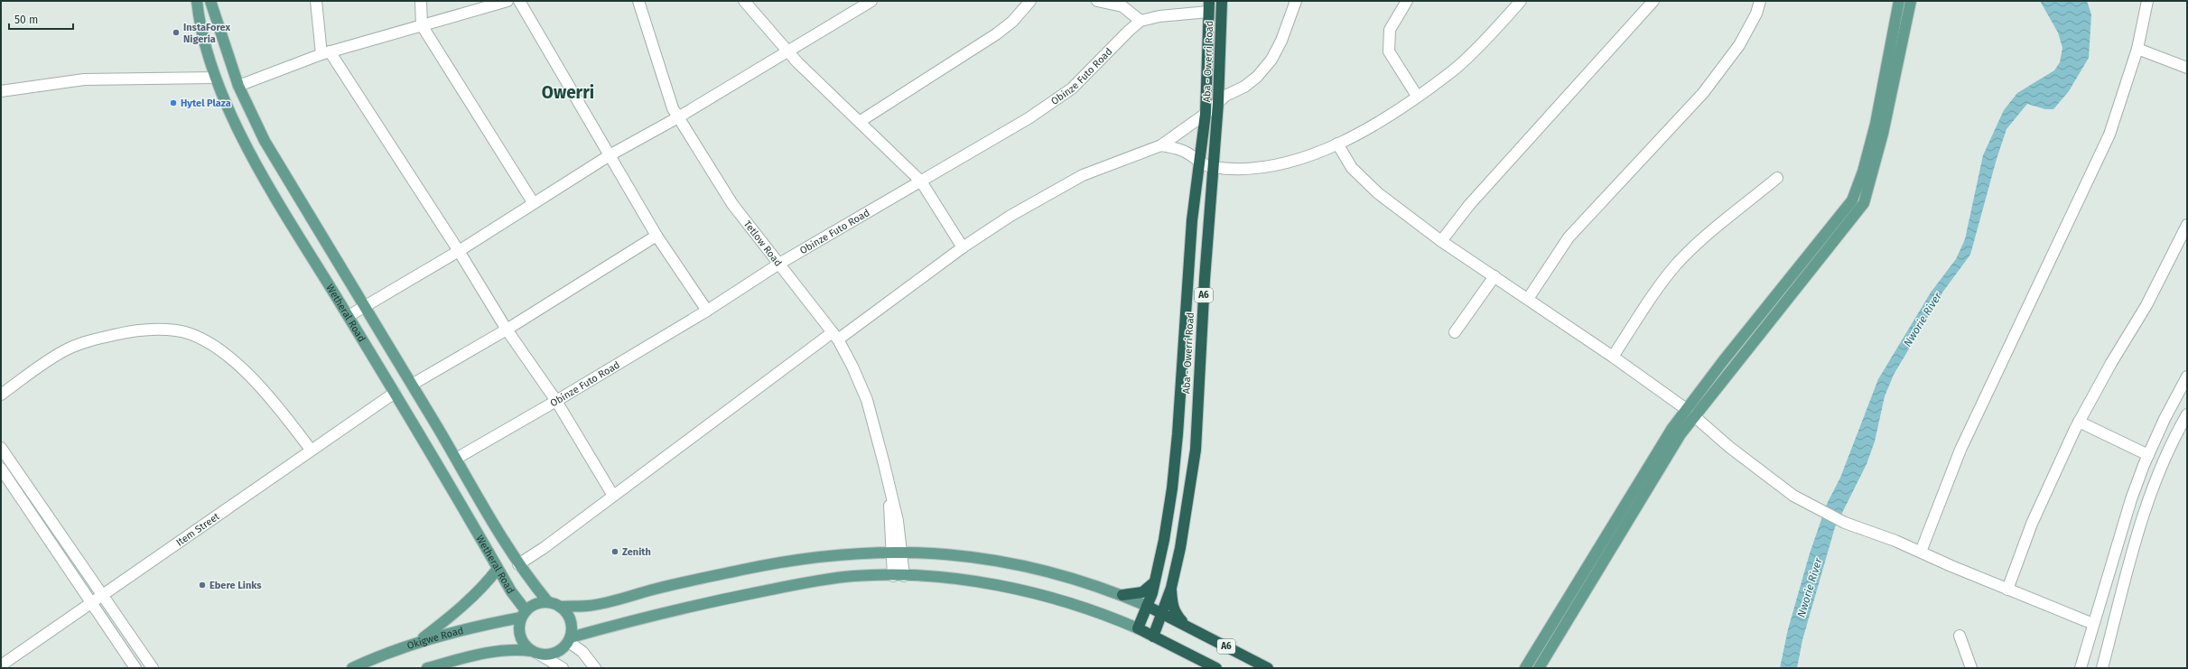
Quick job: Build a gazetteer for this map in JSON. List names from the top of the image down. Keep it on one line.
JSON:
{"streets":{"highway":["Aba - Owerri Road","A6"],"main road":["Wetheral Road","Okigwe Road"],"street":["Obinze Futo Road","Tetlow Road","Item Street"]},"crossings":[["Aba - Owerri Road","Obinze Futo Road"],["Aba - Owerri Road","A6"],["Obinze Futo Road","Tetlow Road"],["Obinze Futo Road","Wetheral Road"],["Wetheral Road","Item Street"],["Wetheral Road","Okigwe Road"]],"districts":["Owerri"],"water":["Nworie River"],"places":["InstaForex Nigeria","Hytel Plaza","Zenith","Ebere Links"],"scale_bar":"50 m"}
